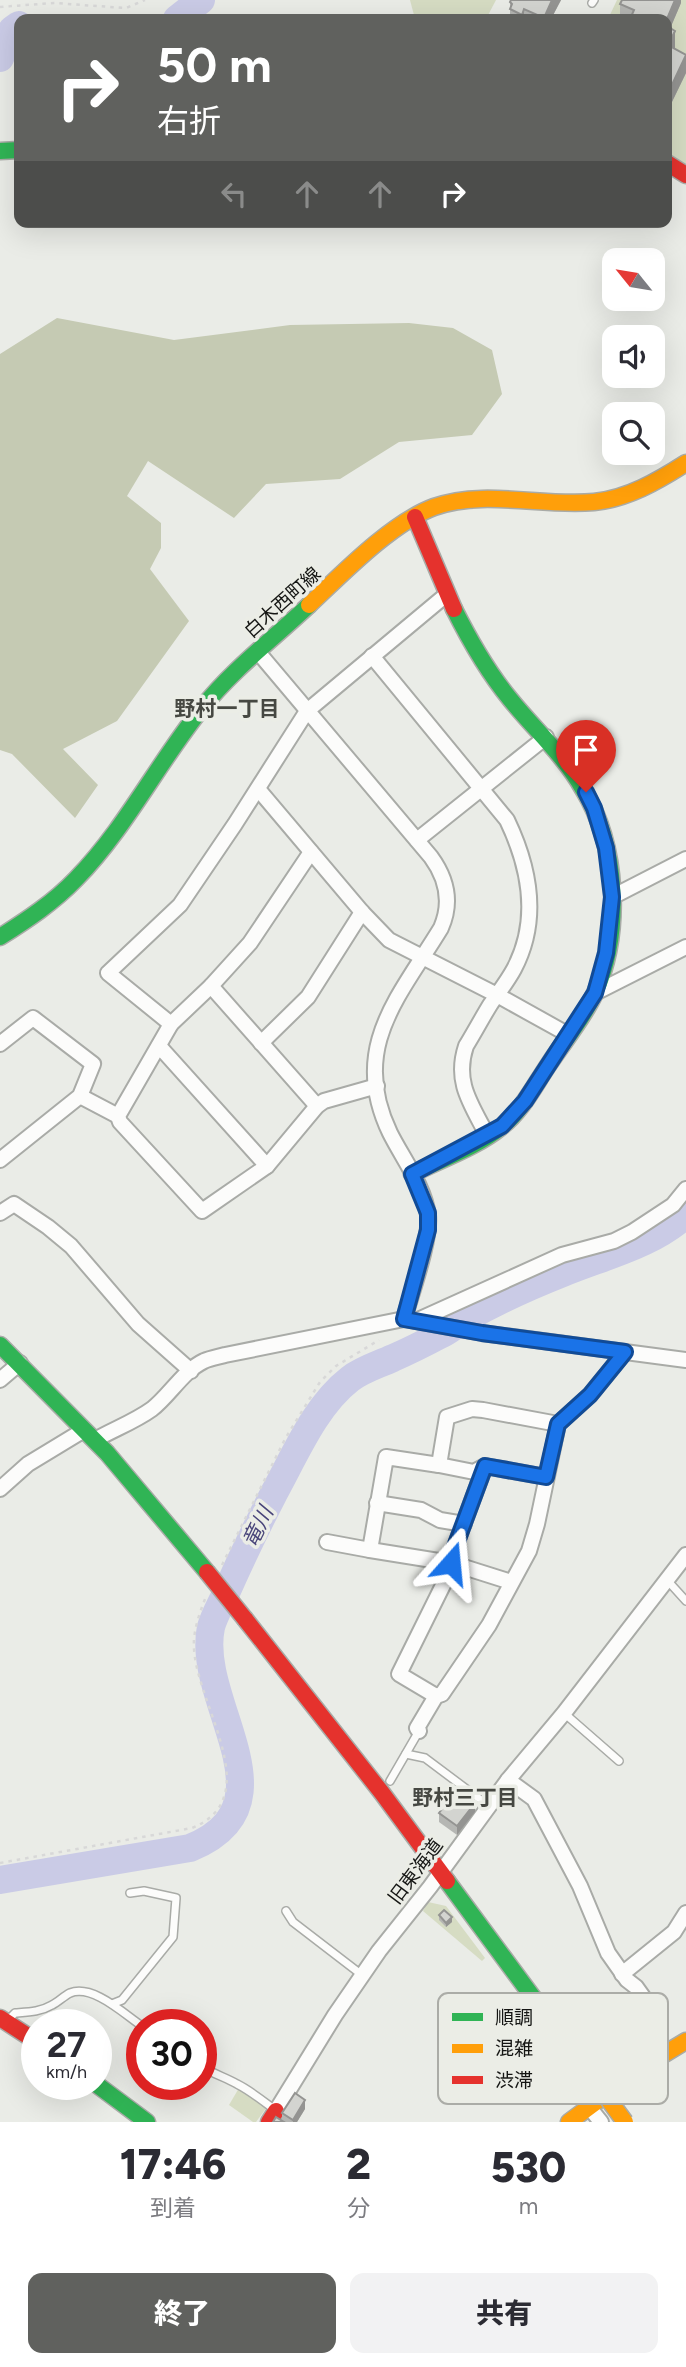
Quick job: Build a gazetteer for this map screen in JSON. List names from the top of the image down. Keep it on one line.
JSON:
{"streets":{"street":["白木西町線","旧東海道"]},"districts":["野村一丁目","野村三丁目"],"water":["竜川"],"legend":["順調","混雑","渋滞"],"north":"top left","page":{"turn":["50 m","右折"],"speed":"27 km/h","limit":"30","eta":["17:46","到着","2","分","530","m"],"buttons":["終了","共有"]}}
